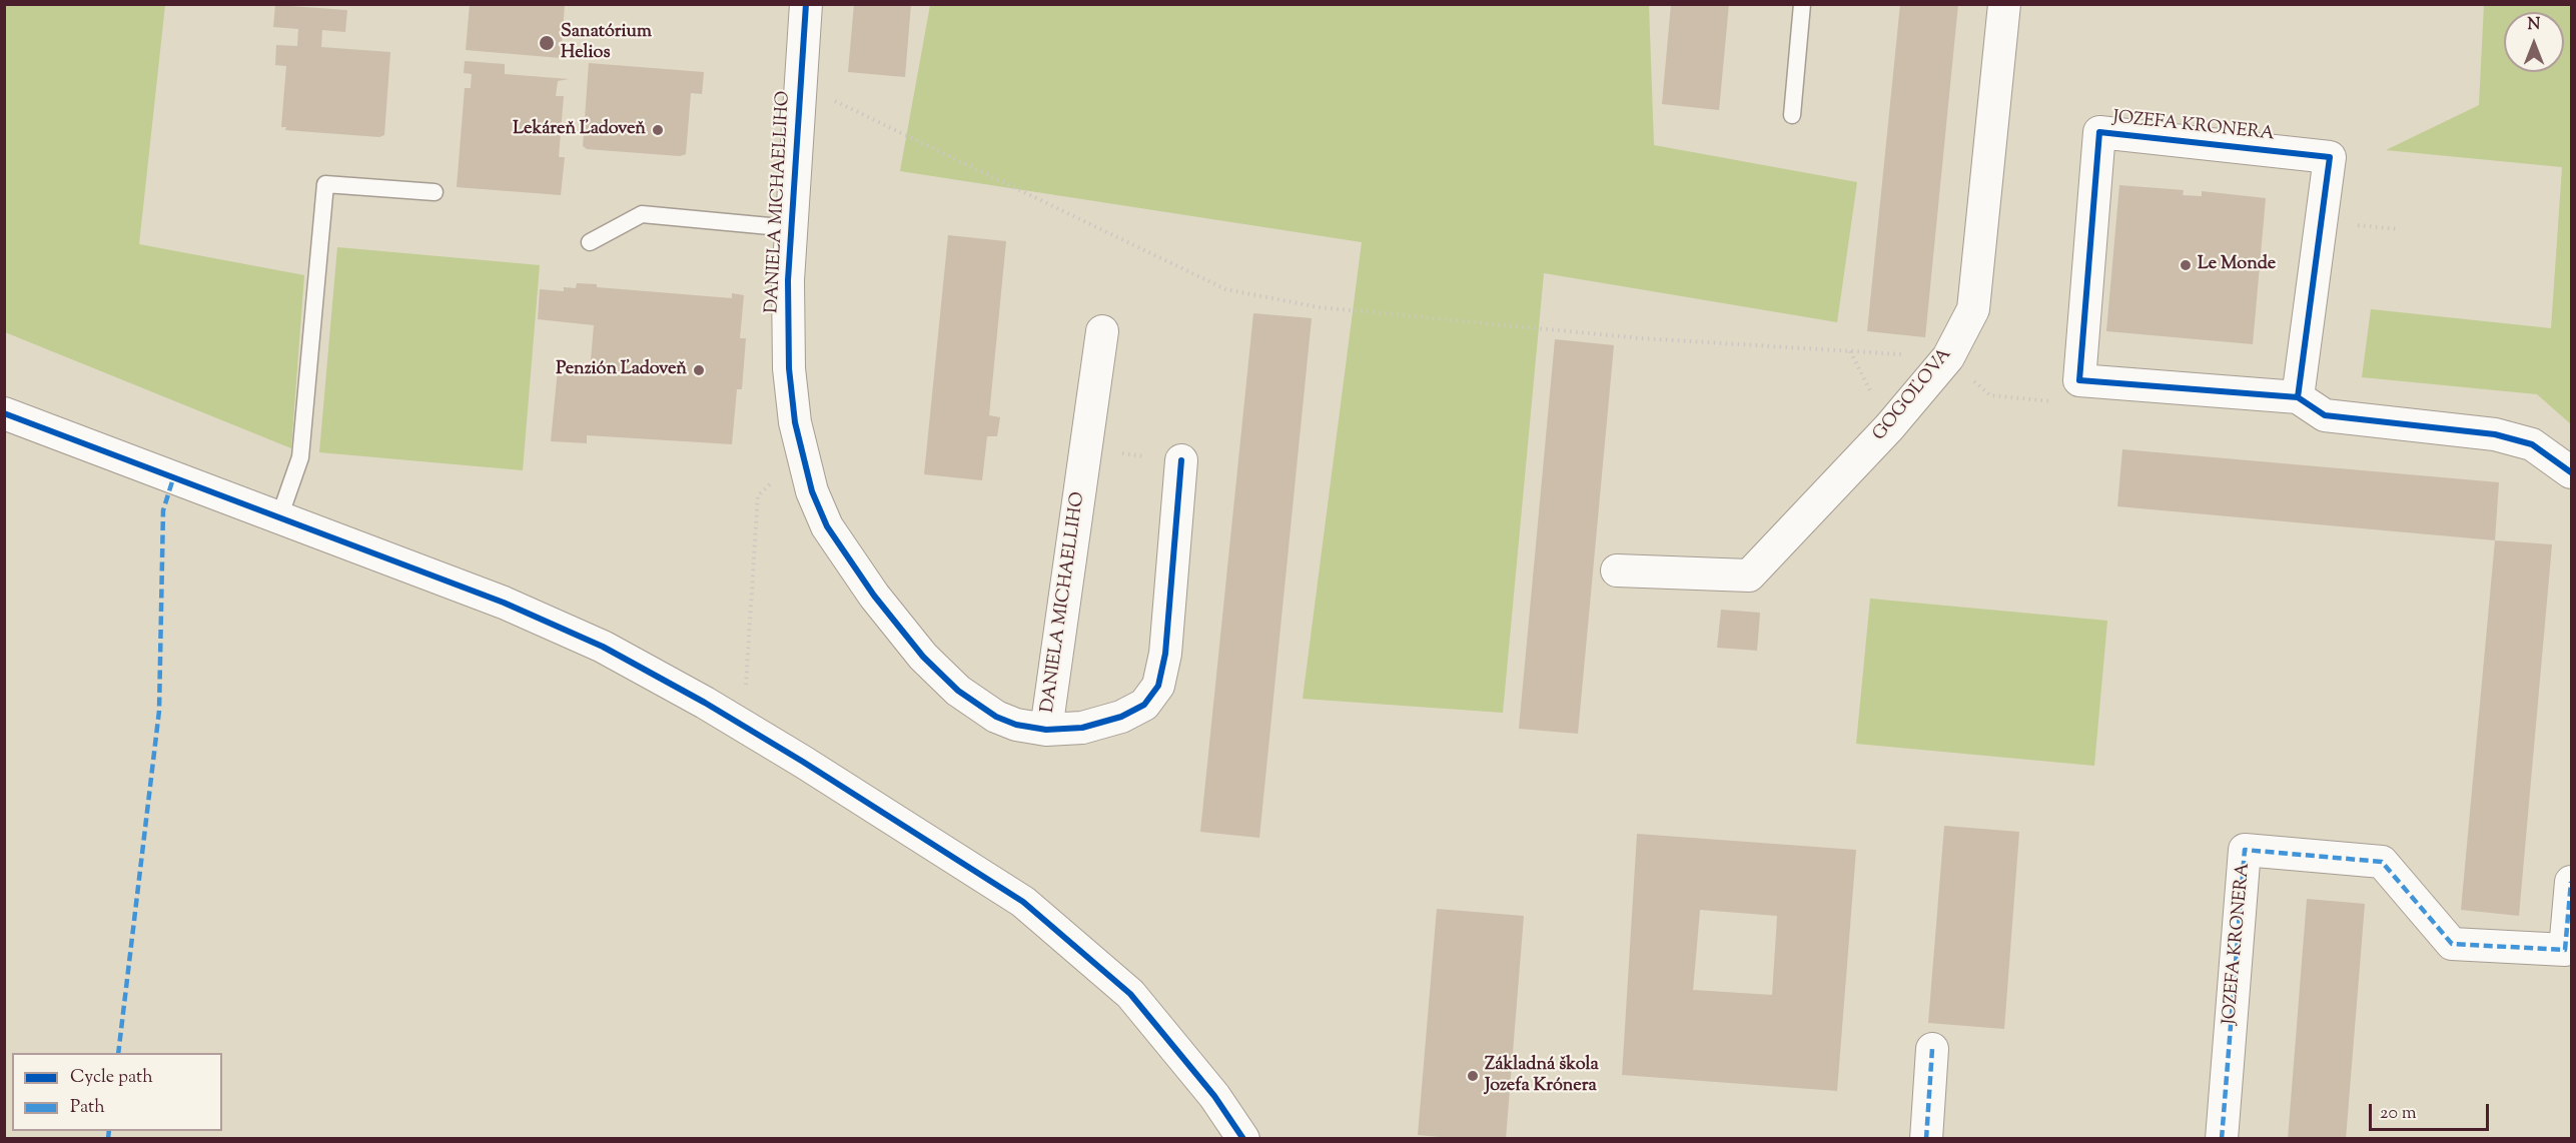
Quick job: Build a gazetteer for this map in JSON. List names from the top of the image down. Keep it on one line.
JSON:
{"streets":{"street":["JOZEFA KRONERA","DANIELA MICHAELLIHO","GOGOĽOVA"]},"places":["Sanatórium Helios","Lekáreň Ľadoveň","Le Monde","Penzión Ľadoveň","Základná škola Jozefa Krónera"],"legend":["Cycle path","Path"],"scale_bar":"20 m","north":"top"}
